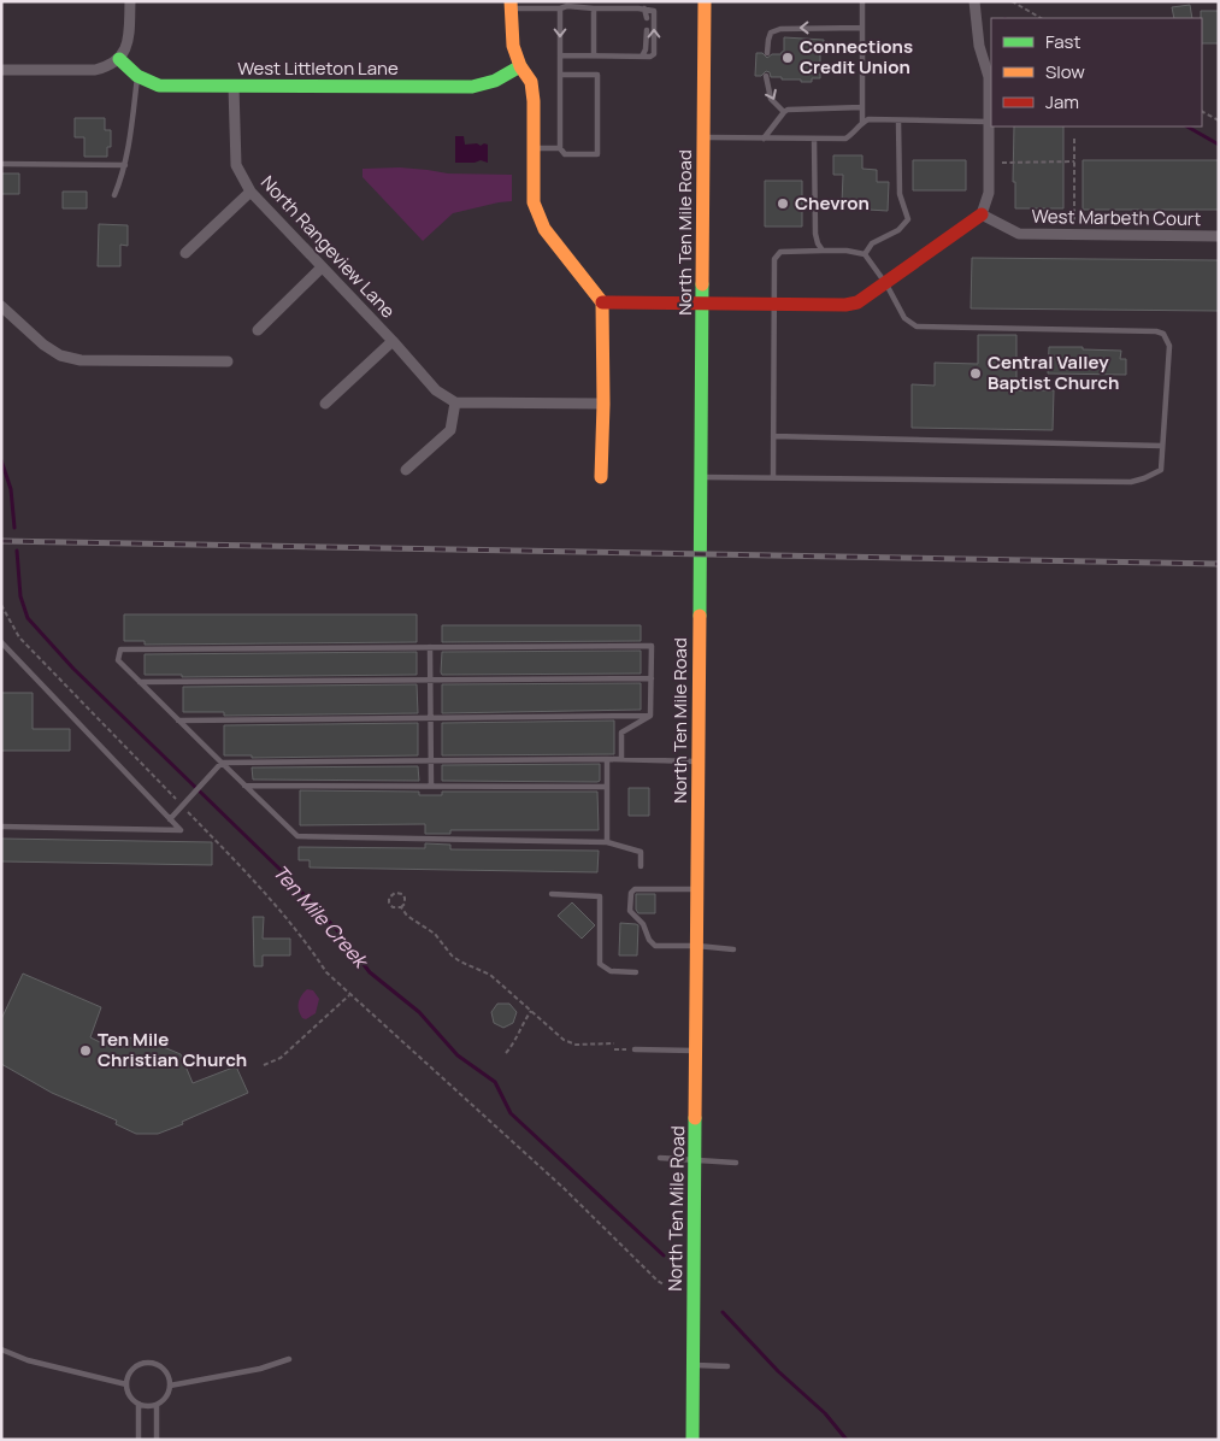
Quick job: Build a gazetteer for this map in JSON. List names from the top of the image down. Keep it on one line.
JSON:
{"streets":{"main road":["West Littleton Lane","North Ten Mile Road"],"street":["West Marbeth Court","North Rangeview Lane"]},"crossings":[["West Littleton Lane","North Rangeview Lane"]],"water":["Ten Mile Creek"],"places":["Connections Credit Union","Chevron","Central Valley Baptist Church","Ten Mile Christian Church"],"legend":["Fast","Slow","Jam"]}
